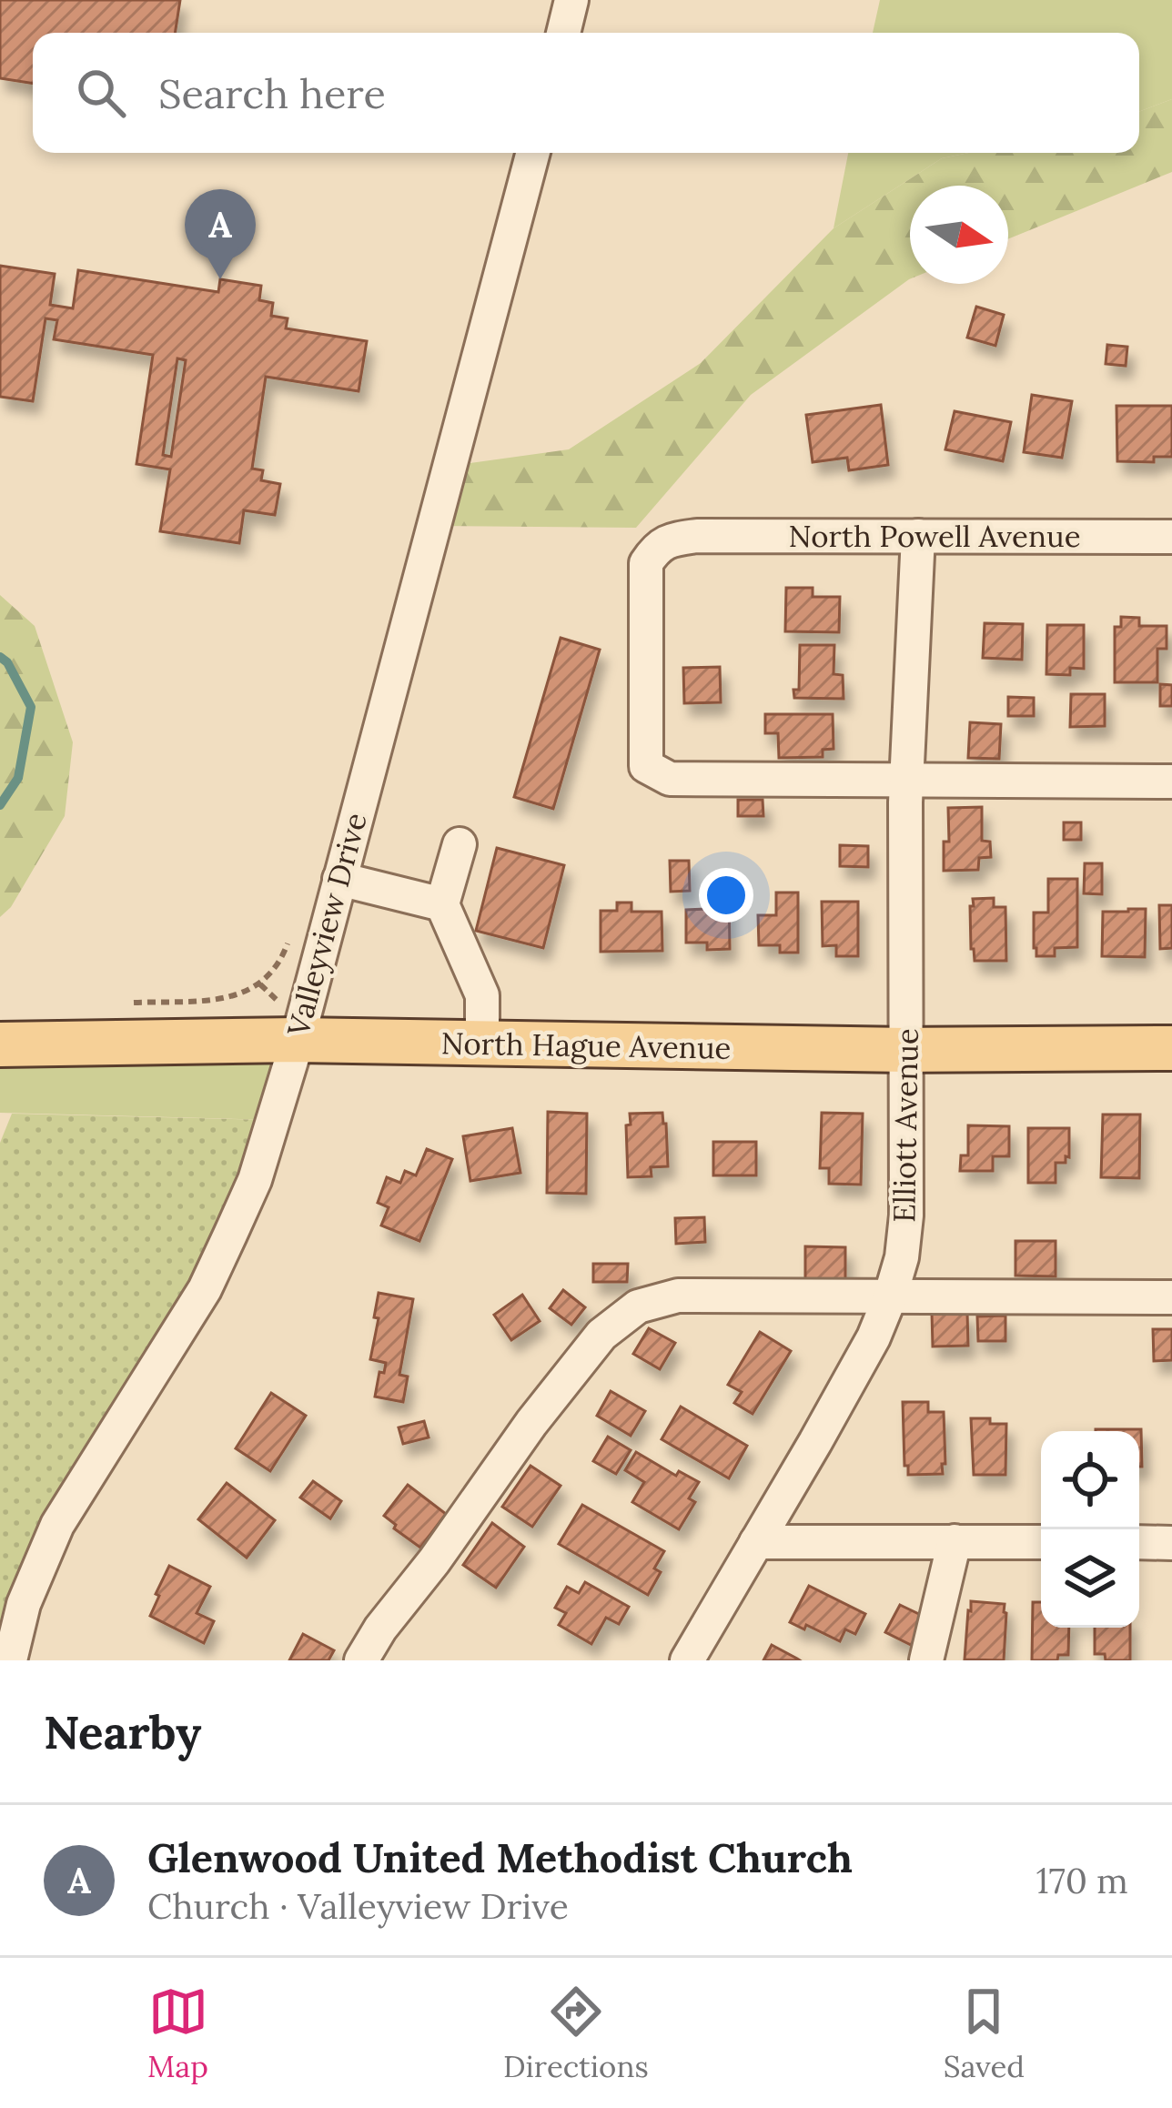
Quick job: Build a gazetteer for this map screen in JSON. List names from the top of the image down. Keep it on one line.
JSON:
{"streets":{"main road":["North Hague Avenue"],"street":["North Powell Avenue","Valleyview Drive","Elliott Avenue"]},"crossings":[["North Powell Avenue","Elliott Avenue"],["Valleyview Drive","North Hague Avenue"],["North Hague Avenue","Elliott Avenue"]],"north":"right","page":{"search":"Search here","pins":"A","heading":"Nearby","list":[{"mark":"A","name":"Glenwood United Methodist Church","note":"Church · Valleyview Drive","value":"170 m"}],"nav":["Map","Directions","Saved"]}}
